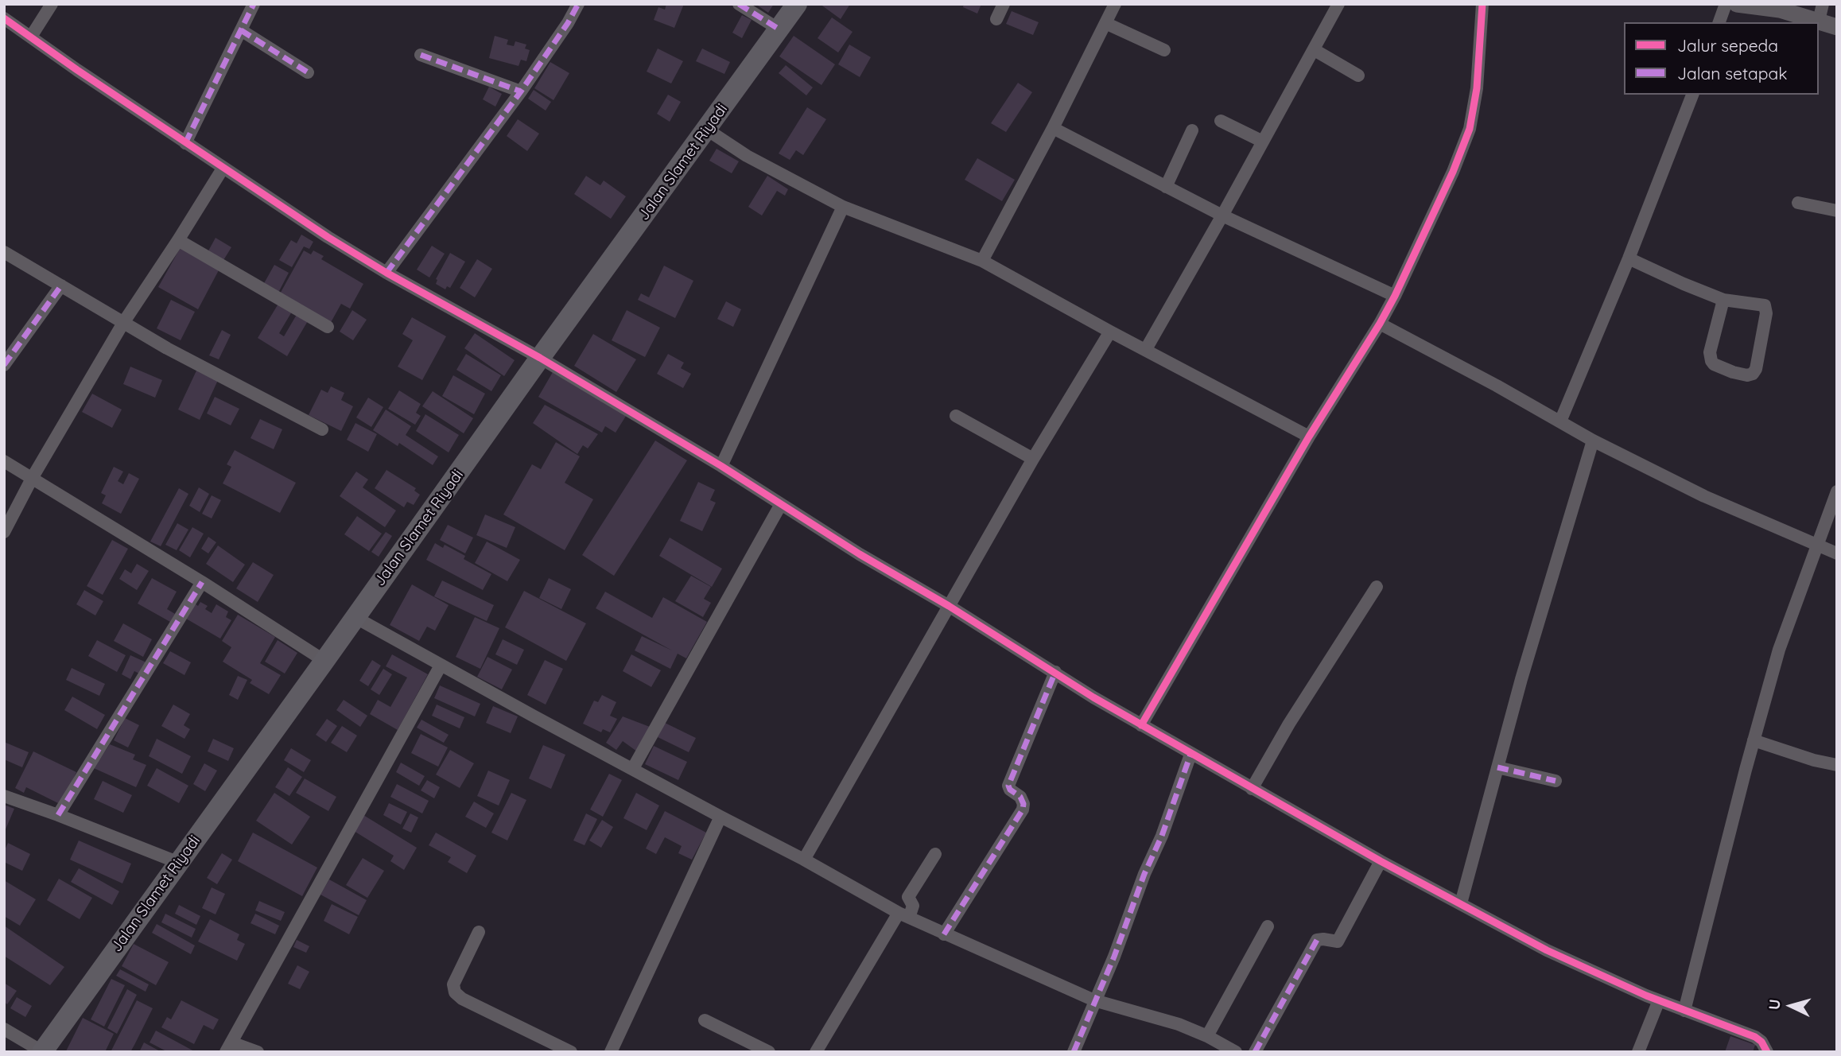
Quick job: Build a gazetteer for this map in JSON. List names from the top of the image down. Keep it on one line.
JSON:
{"streets":{"main road":["Jalan Slamet Riyadi"]},"legend":["Jalur sepeda","Jalan setapak"],"north":"left"}
